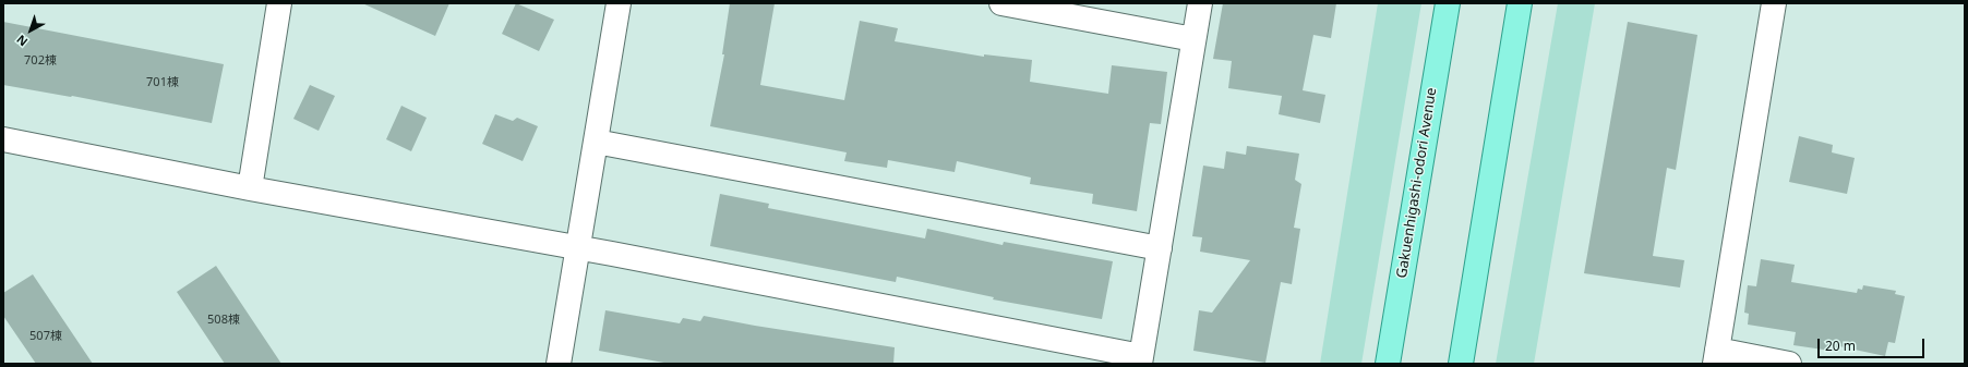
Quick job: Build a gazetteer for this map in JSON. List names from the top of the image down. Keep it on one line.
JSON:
{"streets":{"main road":["Gakuenhigashi-odori Avenue"]},"house_numbers":["702棟","701棟","508棟","507棟"],"scale_bar":"20 m","north":"bottom left"}
